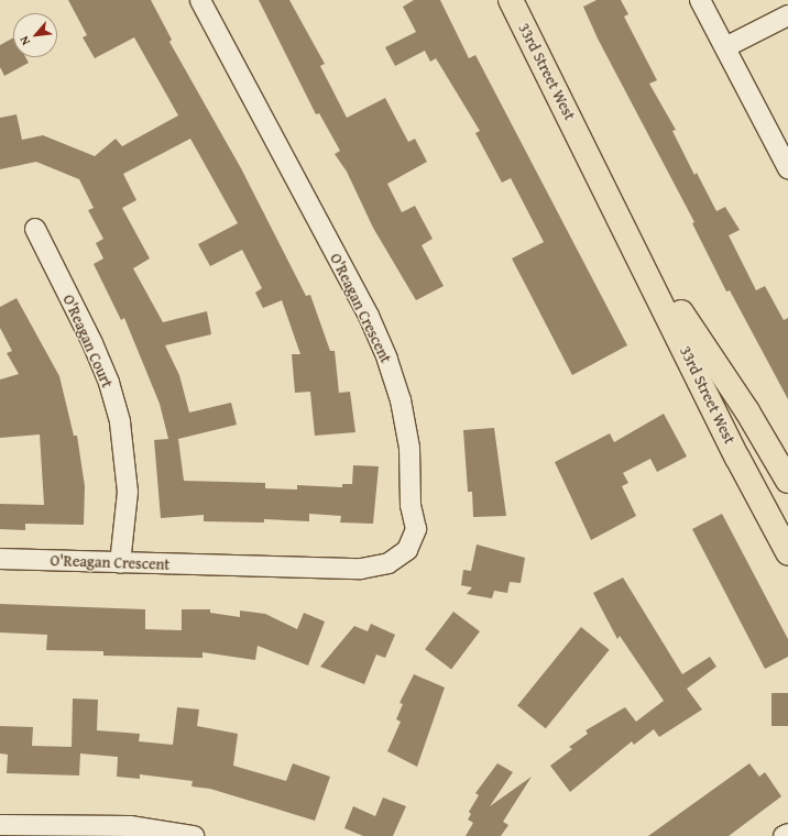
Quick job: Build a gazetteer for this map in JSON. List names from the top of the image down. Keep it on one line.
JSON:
{"streets":{"main road":["33rd Street West"],"street":["O'Reagan Crescent","O'Reagan Court"]},"crossings":[["O'Reagan Crescent","O'Reagan Court"]],"north":"bottom left"}
